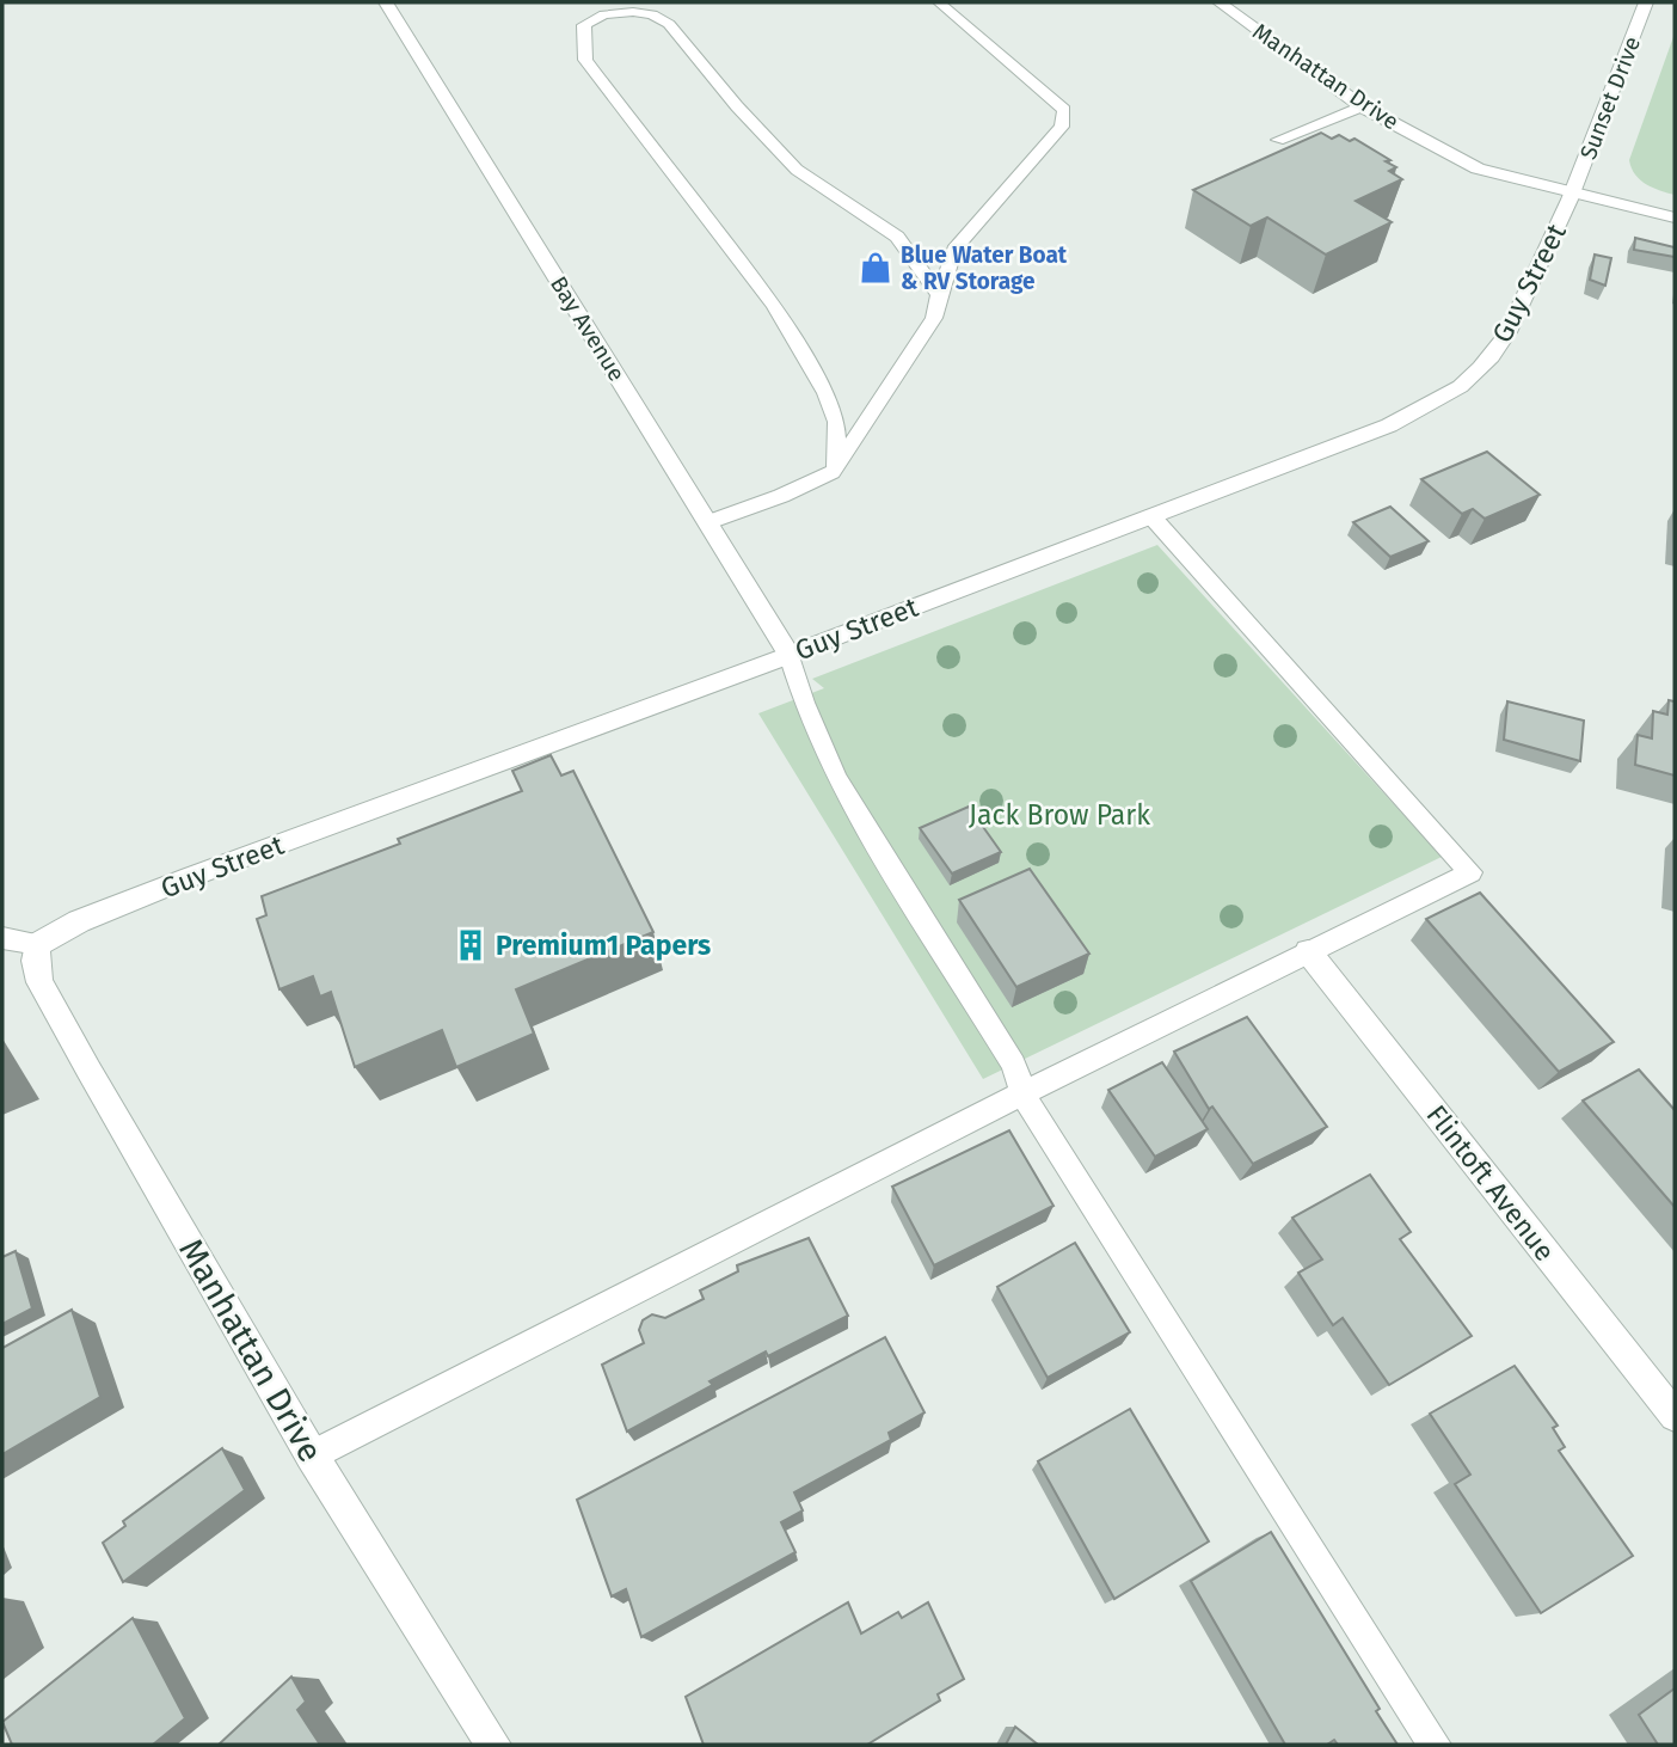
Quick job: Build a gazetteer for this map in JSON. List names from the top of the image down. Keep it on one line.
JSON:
{"streets":{"street":["Manhattan Drive","Sunset Drive","Guy Street","Bay Avenue","Flintoft Avenue"]},"crossings":[["Manhattan Drive","Sunset Drive"],["Manhattan Drive","Guy Street"],["Sunset Drive","Guy Street"],["Guy Street","Bay Avenue"]],"parks":["Jack Brow Park"],"places":{"shop":["Blue Water Boat & RV Storage"],"building":["Premium1 Papers"]}}
